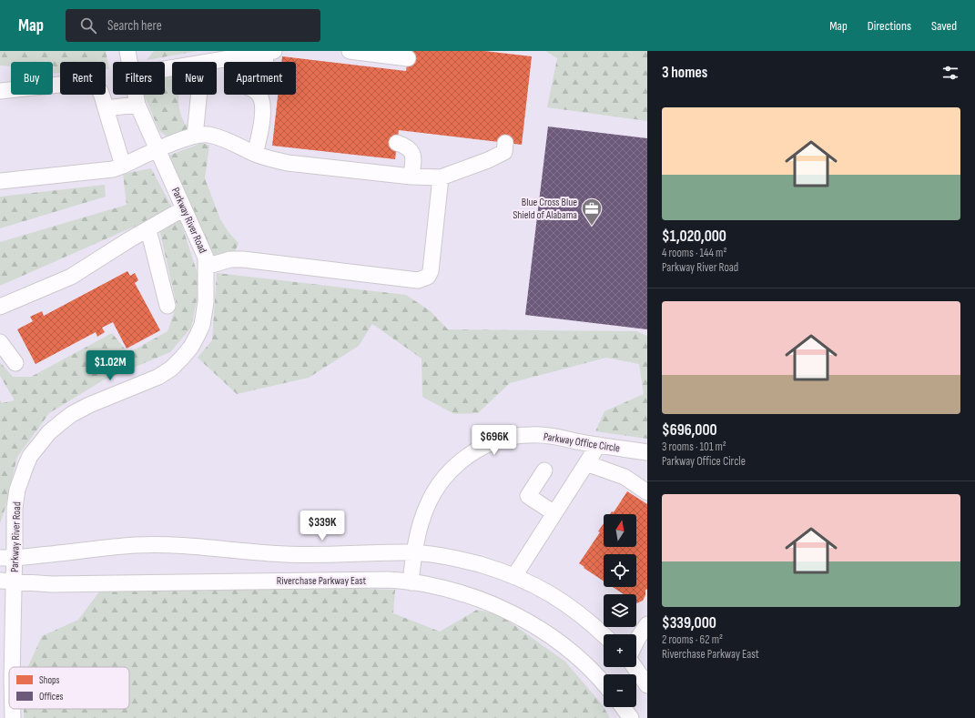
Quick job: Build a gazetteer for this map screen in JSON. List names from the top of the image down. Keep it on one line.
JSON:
{"streets":{"street":["Parkway River Road","Parkway Office Circle","Riverchase Parkway East"]},"crossings":[["Parkway River Road","Riverchase Parkway East"],["Parkway Office Circle","Riverchase Parkway East"]],"places":{"office":["Blue Cross Blue Shield of Alabama"]},"legend":["Shops","Offices"],"north":"top","page":{"header":"Map","search":"Search here","nav":["Map","Directions","Saved"],"heading":"3 homes","chip":["Buy","Rent","Filters","New","Apartment"],"list":[{"name":"$1,020,000","note":"4 rooms · 144 m² · Parkway River Road"},{"name":"$696,000","note":"3 rooms · 101 m² · Parkway Office Circle"},{"name":"$339,000","note":"2 rooms · 62 m² · Riverchase Parkway East"}],"price":["$1.02M","$696K","$339K"],"map_buttons":["+","−"]}}
